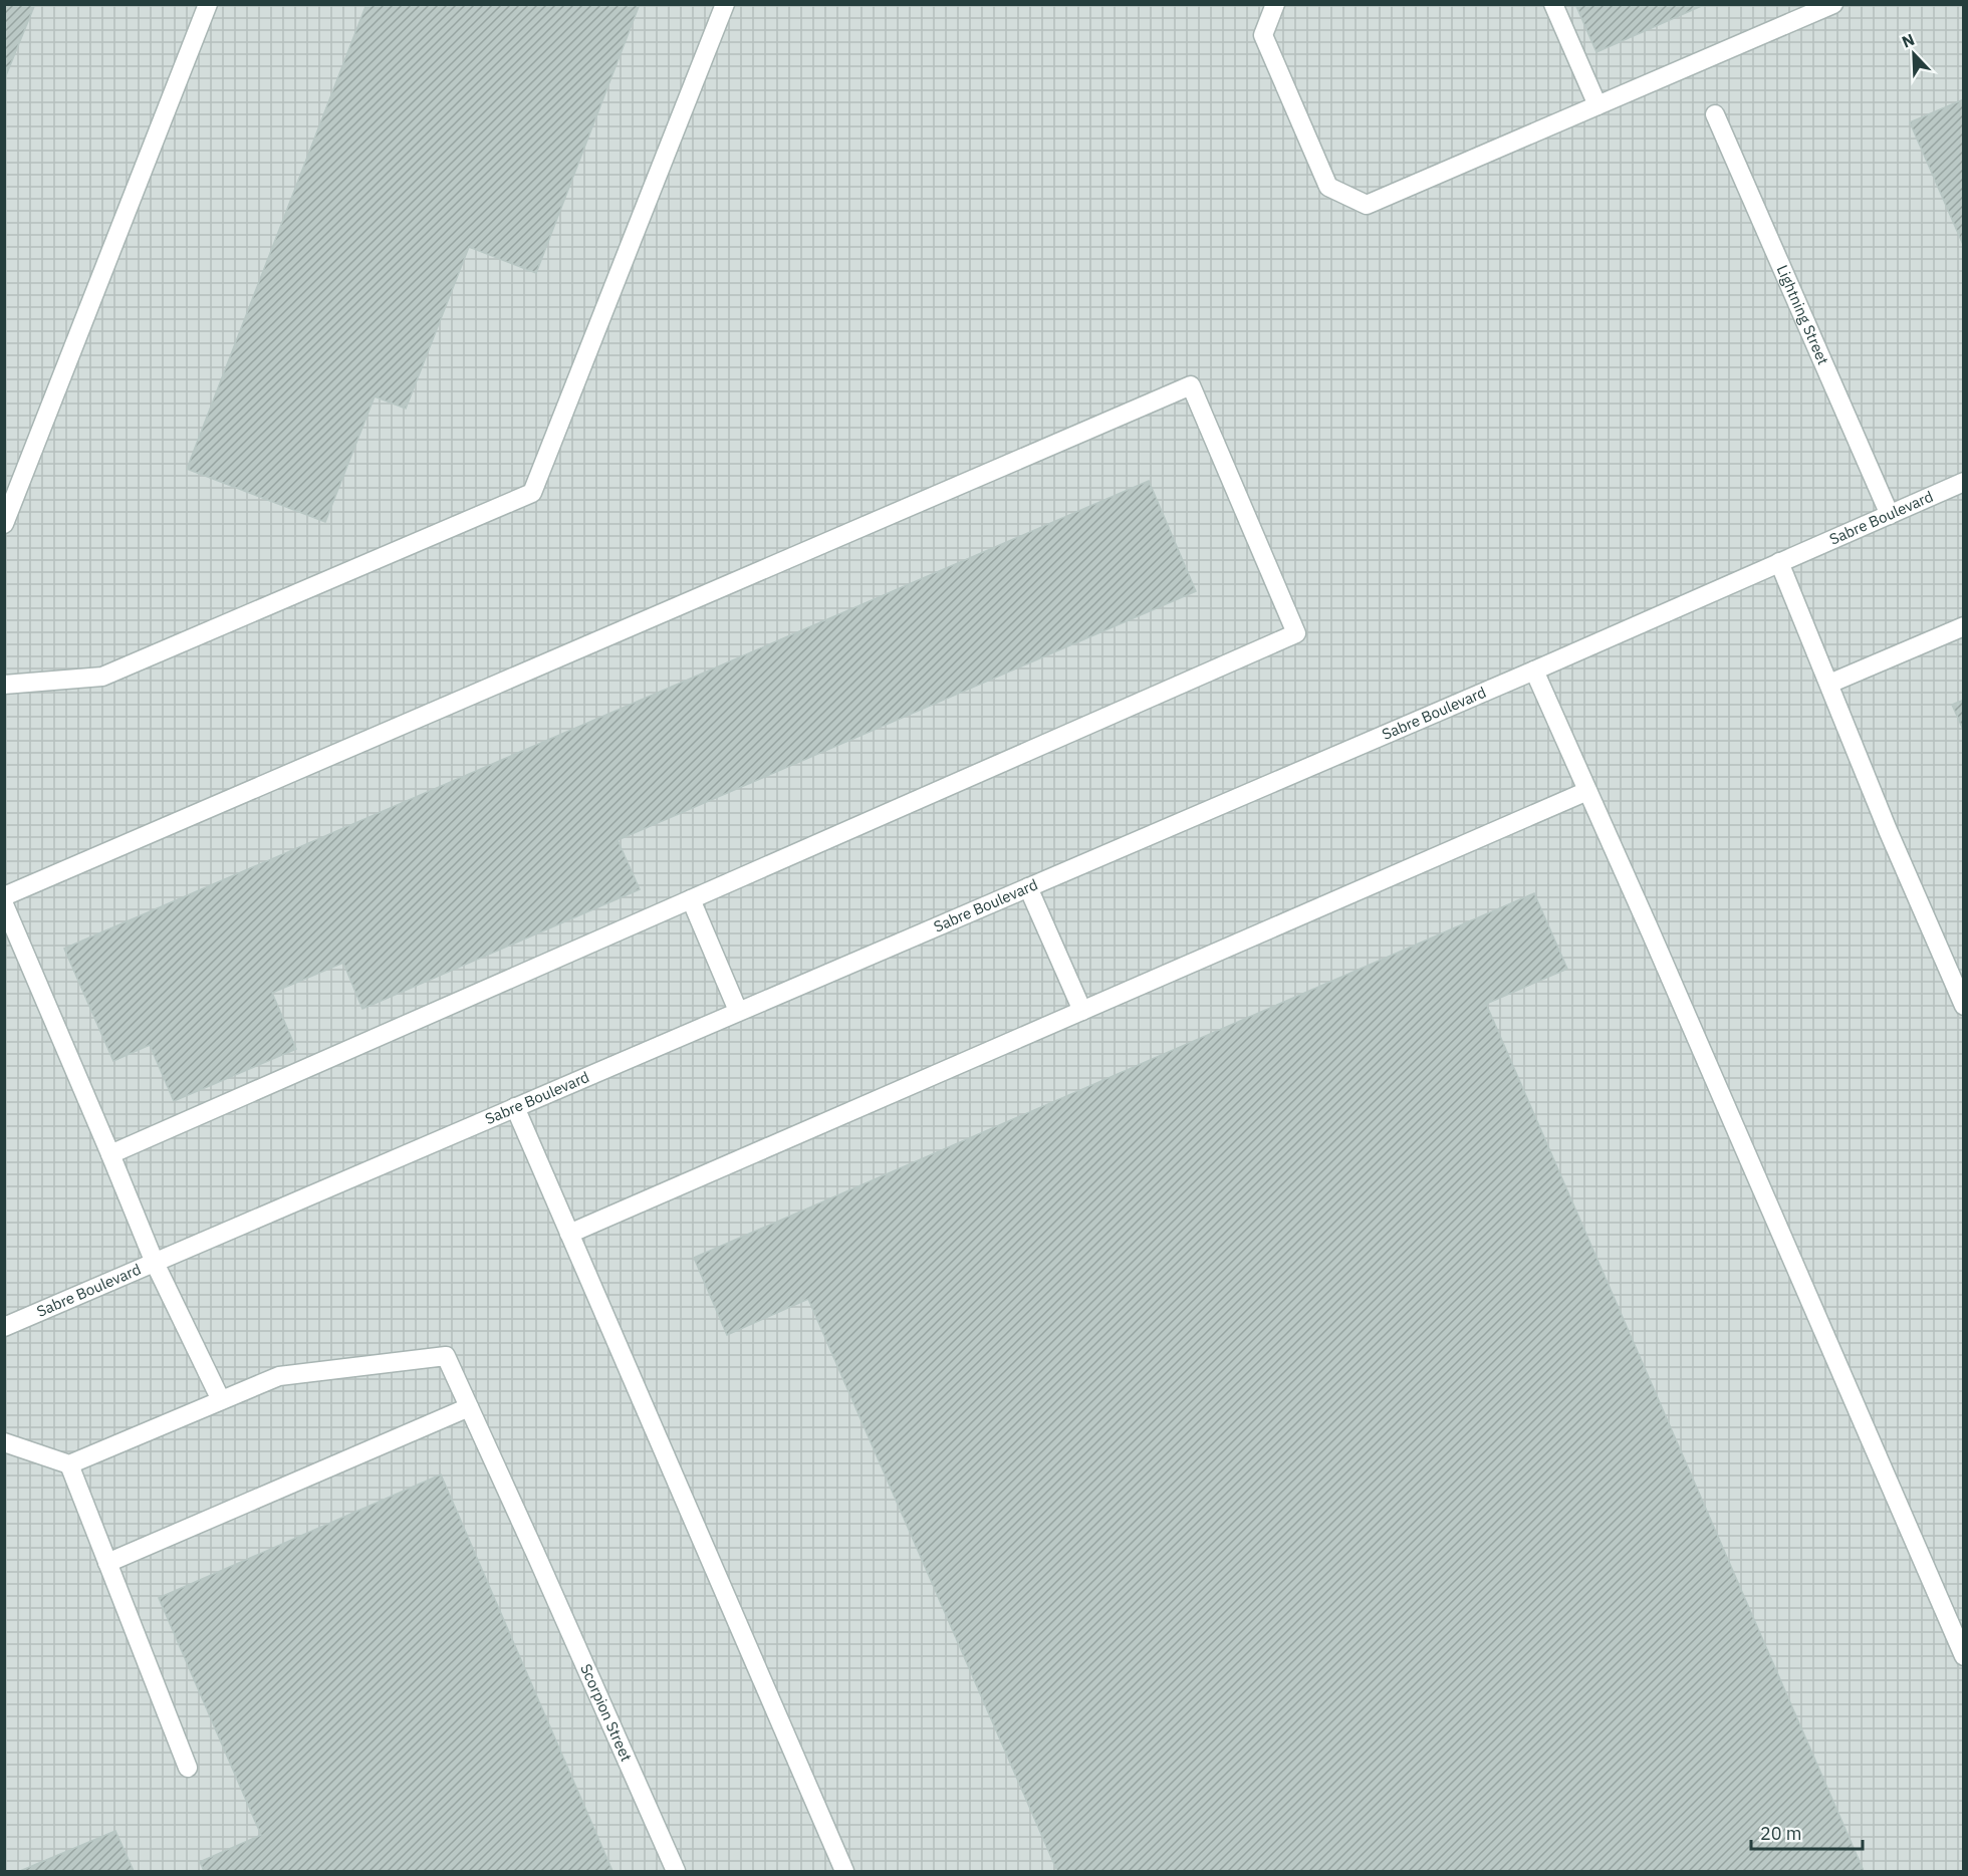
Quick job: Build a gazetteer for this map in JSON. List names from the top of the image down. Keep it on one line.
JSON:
{"streets":{"street":["Lightning Street","Sabre Boulevard","Scorpion Street"]},"crossings":[["Lightning Street","Sabre Boulevard"]],"scale_bar":"20 m","north":"top left"}
